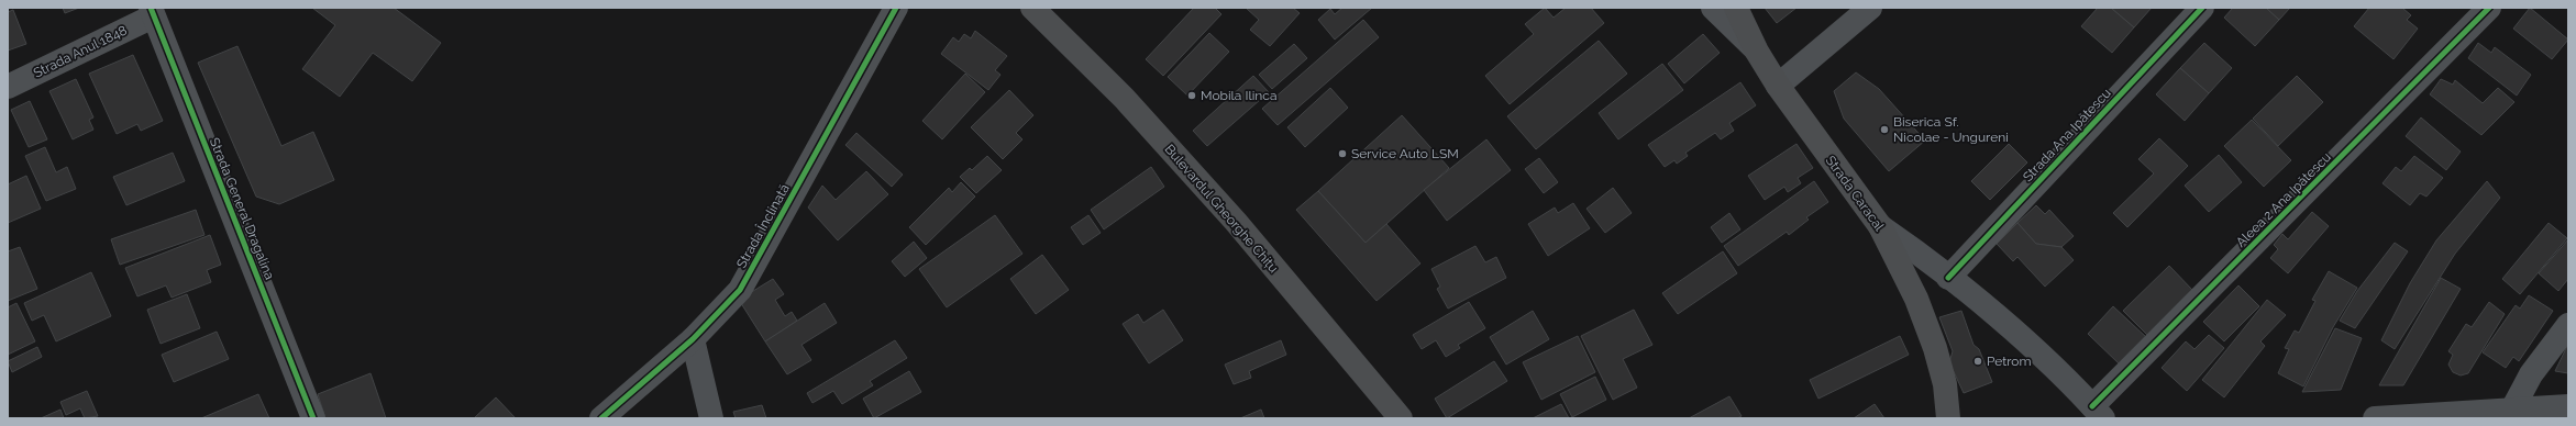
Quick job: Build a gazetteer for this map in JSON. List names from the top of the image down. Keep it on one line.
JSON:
{"streets":{"main road":["Strada Caracal","Bulevardul Gheorghe Chițu"],"street":["Strada Anul 1848","Strada Ana Ipătescu","Aleea 2 Ana Ipătescu","Strada General Dragalina","Strada Înclinată"]},"crossings":[["Strada Anul 1848","Strada General Dragalina"]],"places":["Mobila Ilinca","Biserica Sf. Nicolae - Ungureni","Service Auto LSM","Petrom"]}
